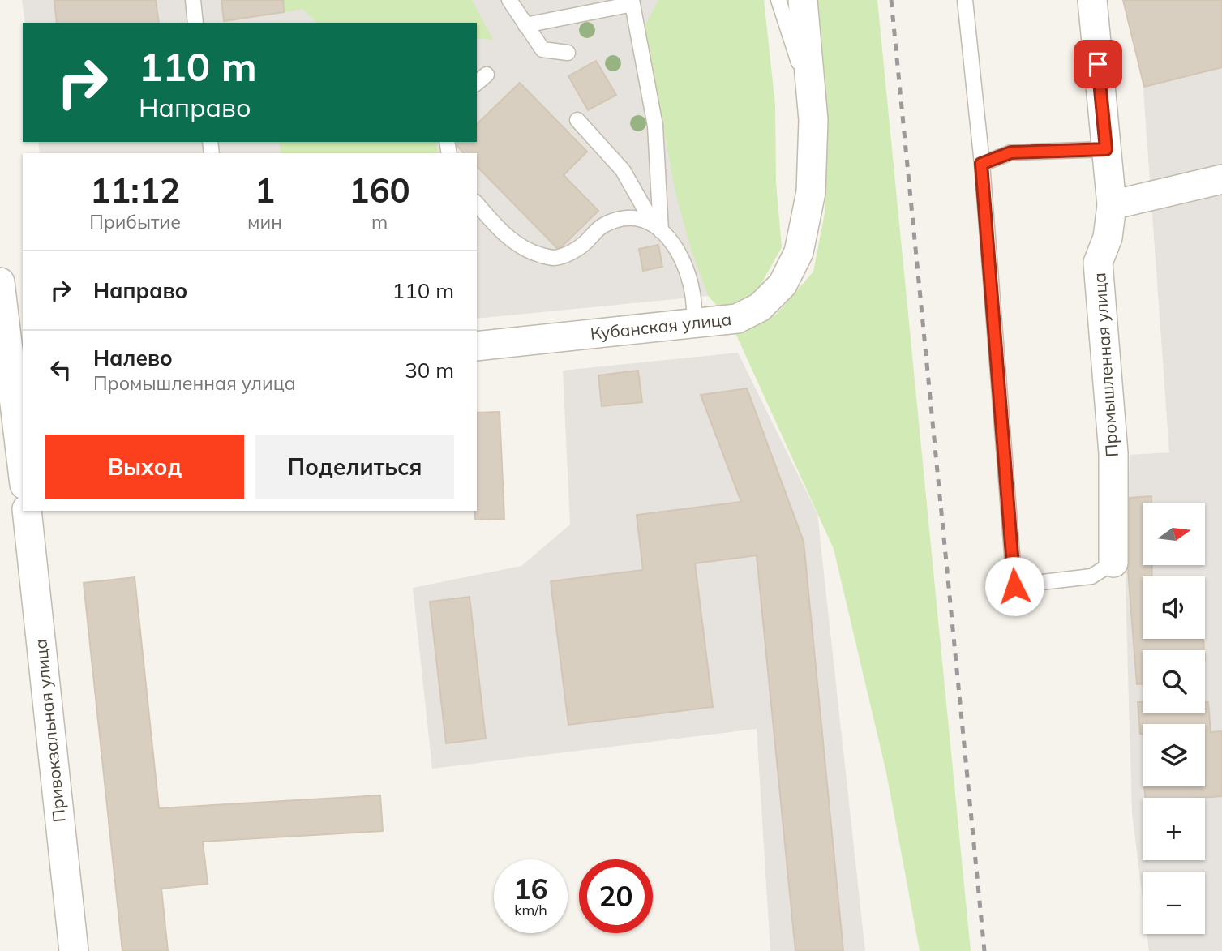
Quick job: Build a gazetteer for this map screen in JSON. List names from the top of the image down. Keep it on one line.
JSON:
{"streets":{"street":["Кубанская улица","Промышленная улица","Привокзальная улица"]},"north":"right","page":{"turn":["110 m","Направо"],"eta":["11:12","Прибытие","1","мин","160","m"],"list":[{"name":"Направо","value":"110 m"},{"name":"Налево","note":"Промышленная улица","value":"30 m"}],"buttons":["Выход","Поделиться"],"map_buttons":["+","−"],"speed":"16 km/h","limit":"20"}}
